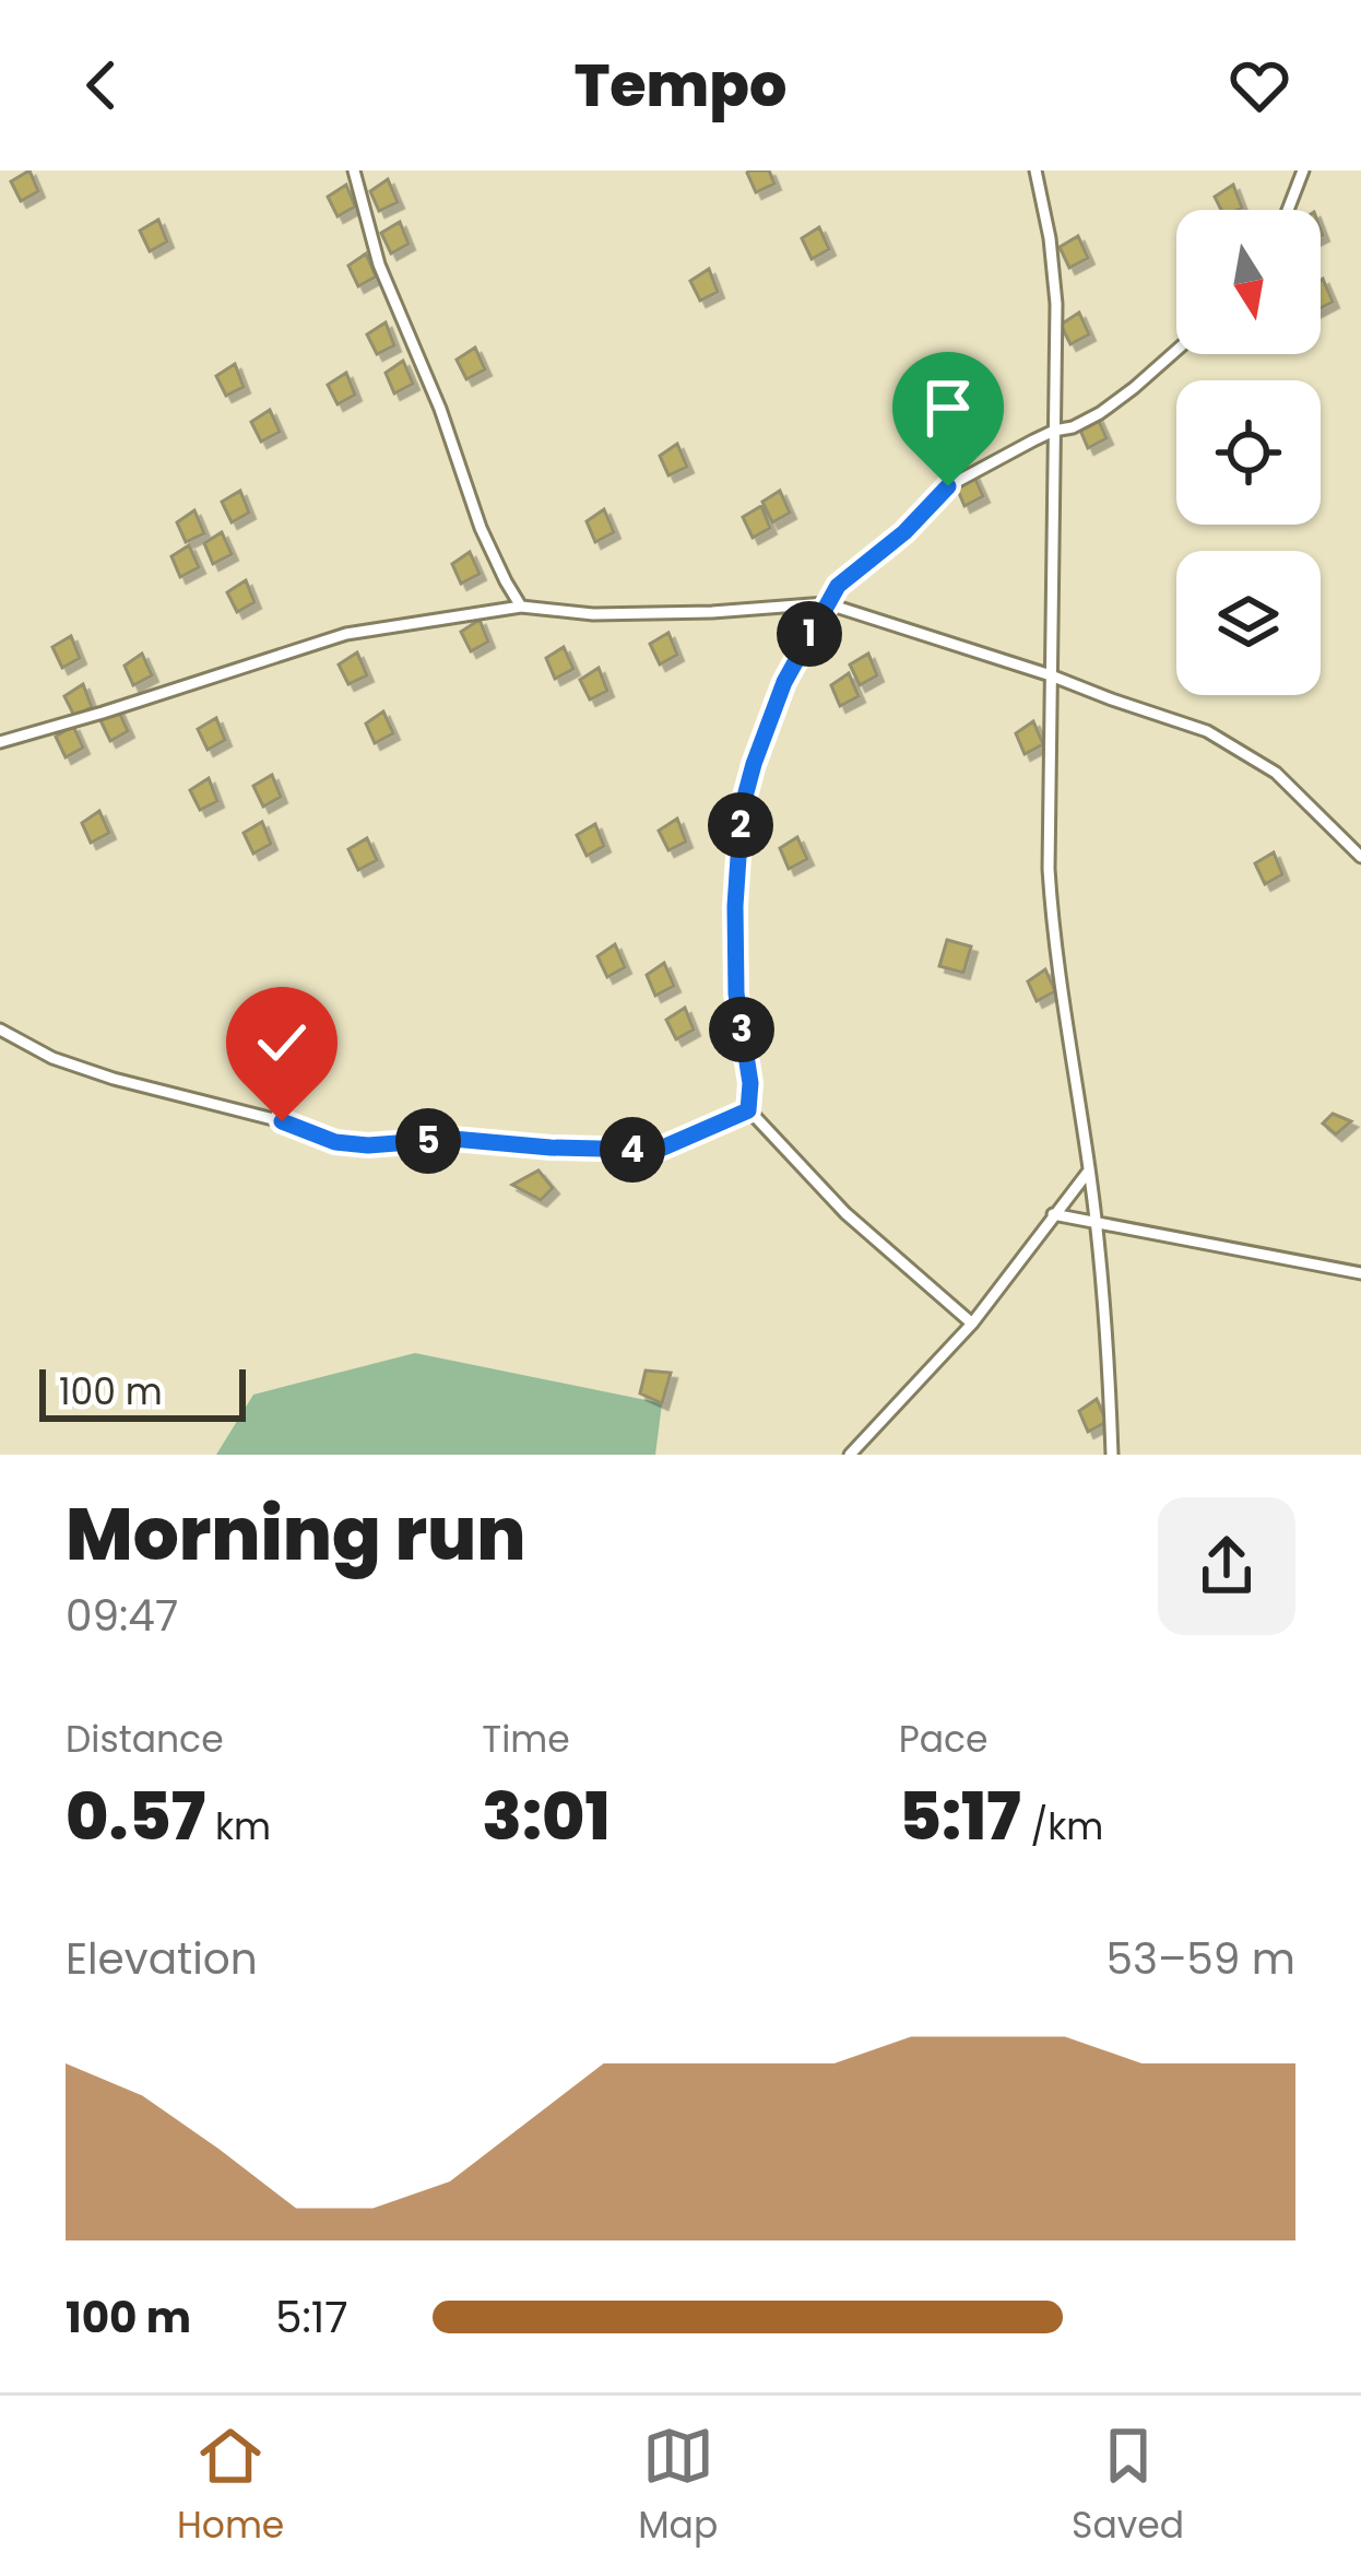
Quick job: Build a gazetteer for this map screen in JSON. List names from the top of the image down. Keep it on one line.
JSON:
{"scale_bar":"100 m","north":"bottom","page":{"header":"Tempo","pins":["1","2","3","5","4"],"scale":"100 m","heading":["Morning run","09:47"],"stats":[["Distance","0.57 km"],["Time","3:01"],["Pace","5:17 /km"]],"chart":["Elevation","53–59 m"],"list":[{"name":"100 m","note":"5:17"}],"tabs":["Home","Map","Saved"]}}
